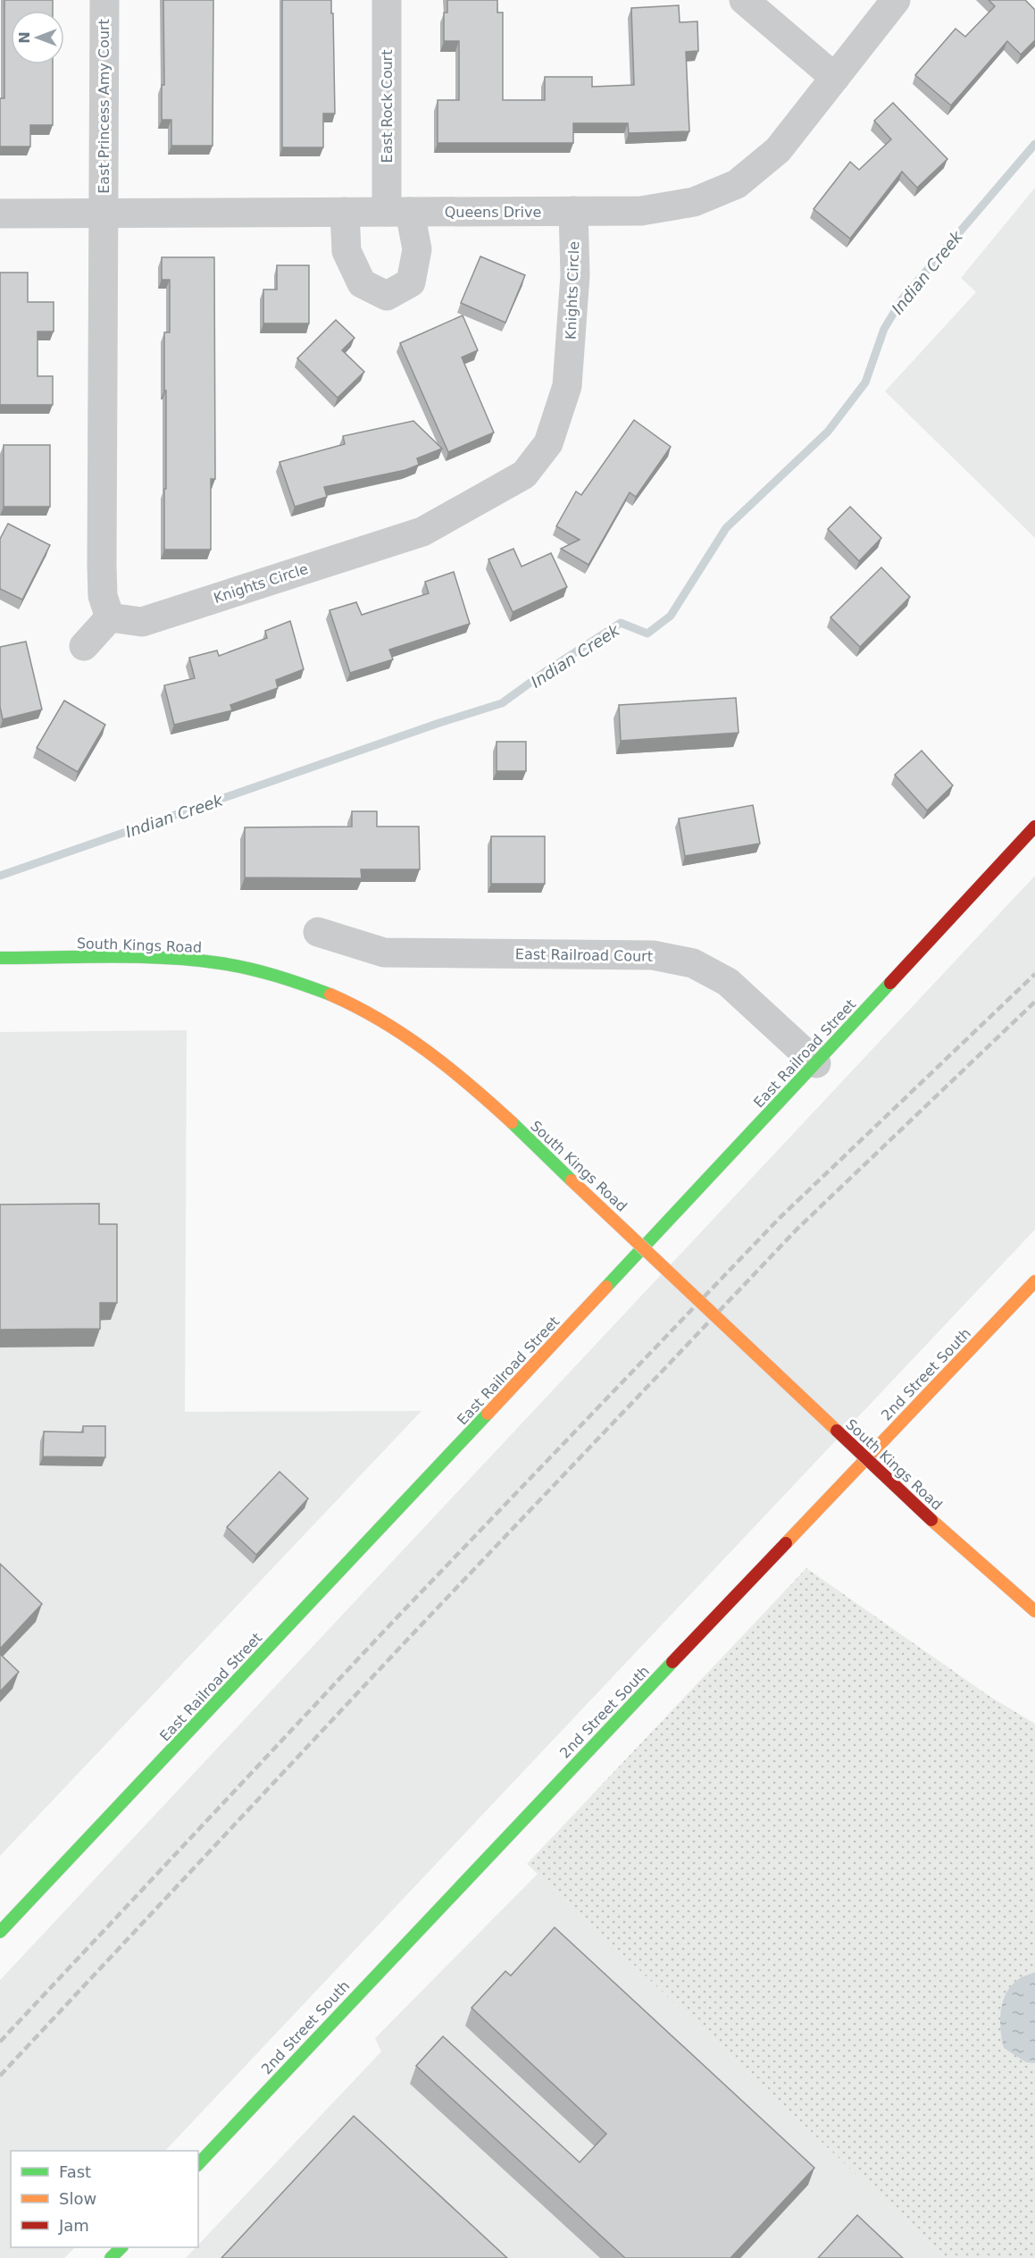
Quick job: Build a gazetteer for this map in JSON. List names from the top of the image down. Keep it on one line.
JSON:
{"streets":{"street":["East Princess Amy Court","East Rock Court","Queens Drive","Knights Circle","South Kings Road","East Railroad Court","East Railroad Street","2nd Street South"]},"crossings":[["East Princess Amy Court","Queens Drive"],["East Rock Court","Queens Drive"],["Queens Drive","Knights Circle"],["East Railroad Court","East Railroad Street"]],"water":["Indian Creek"],"legend":["Fast","Slow","Jam"],"north":"left"}
